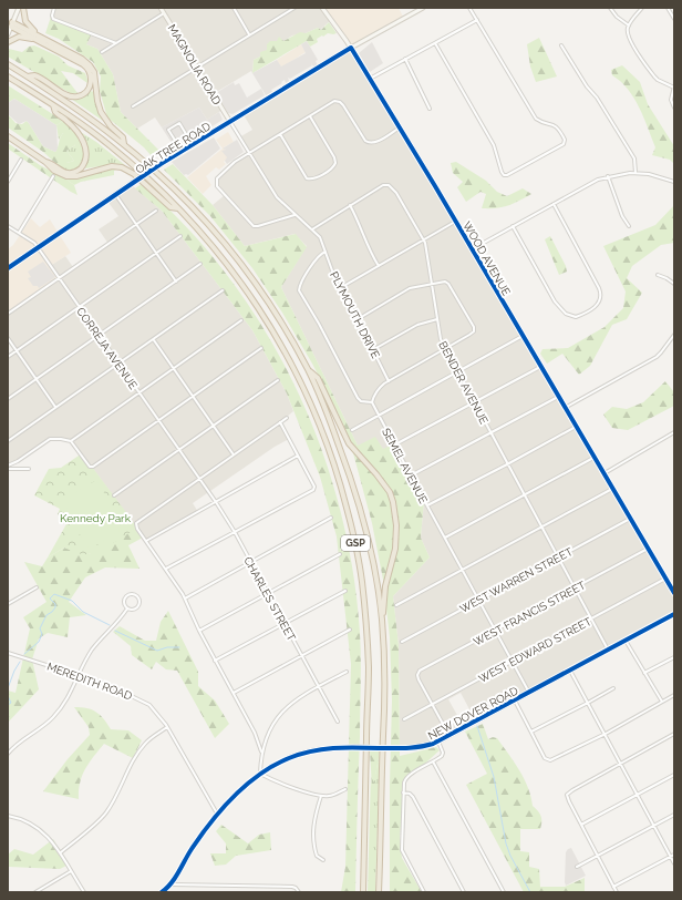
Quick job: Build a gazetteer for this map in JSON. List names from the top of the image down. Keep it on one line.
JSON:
{"streets":{"highway":["GSP"],"street":["MAGNOLIA ROAD","OAK TREE ROAD","WOOD AVENUE","PLYMOUTH DRIVE","CORREJA AVENUE","BENDER AVENUE","SEMEL AVENUE","WEST WARREN STREET","CHARLES STREET","WEST FRANCIS STREET","WEST EDWARD STREET","MEREDITH ROAD","NEW DOVER ROAD"]},"crossings":[["MAGNOLIA ROAD","OAK TREE ROAD"],["MAGNOLIA ROAD","PLYMOUTH DRIVE"],["OAK TREE ROAD","WOOD AVENUE"],["OAK TREE ROAD","PLYMOUTH DRIVE"],["OAK TREE ROAD","CORREJA AVENUE"],["WOOD AVENUE","WEST WARREN STREET"],["WOOD AVENUE","WEST FRANCIS STREET"],["WOOD AVENUE","WEST EDWARD STREET"],["PLYMOUTH DRIVE","BENDER AVENUE"],["CORREJA AVENUE","CHARLES STREET"],["BENDER AVENUE","WEST WARREN STREET"],["BENDER AVENUE","WEST FRANCIS STREET"],["BENDER AVENUE","WEST EDWARD STREET"],["BENDER AVENUE","NEW DOVER ROAD"],["SEMEL AVENUE","WEST WARREN STREET"],["SEMEL AVENUE","WEST FRANCIS STREET"],["SEMEL AVENUE","WEST EDWARD STREET"],["SEMEL AVENUE","NEW DOVER ROAD"],["WEST FRANCIS STREET","WEST EDWARD STREET"],["MEREDITH ROAD","NEW DOVER ROAD"]],"parks":["Kennedy Park"]}
